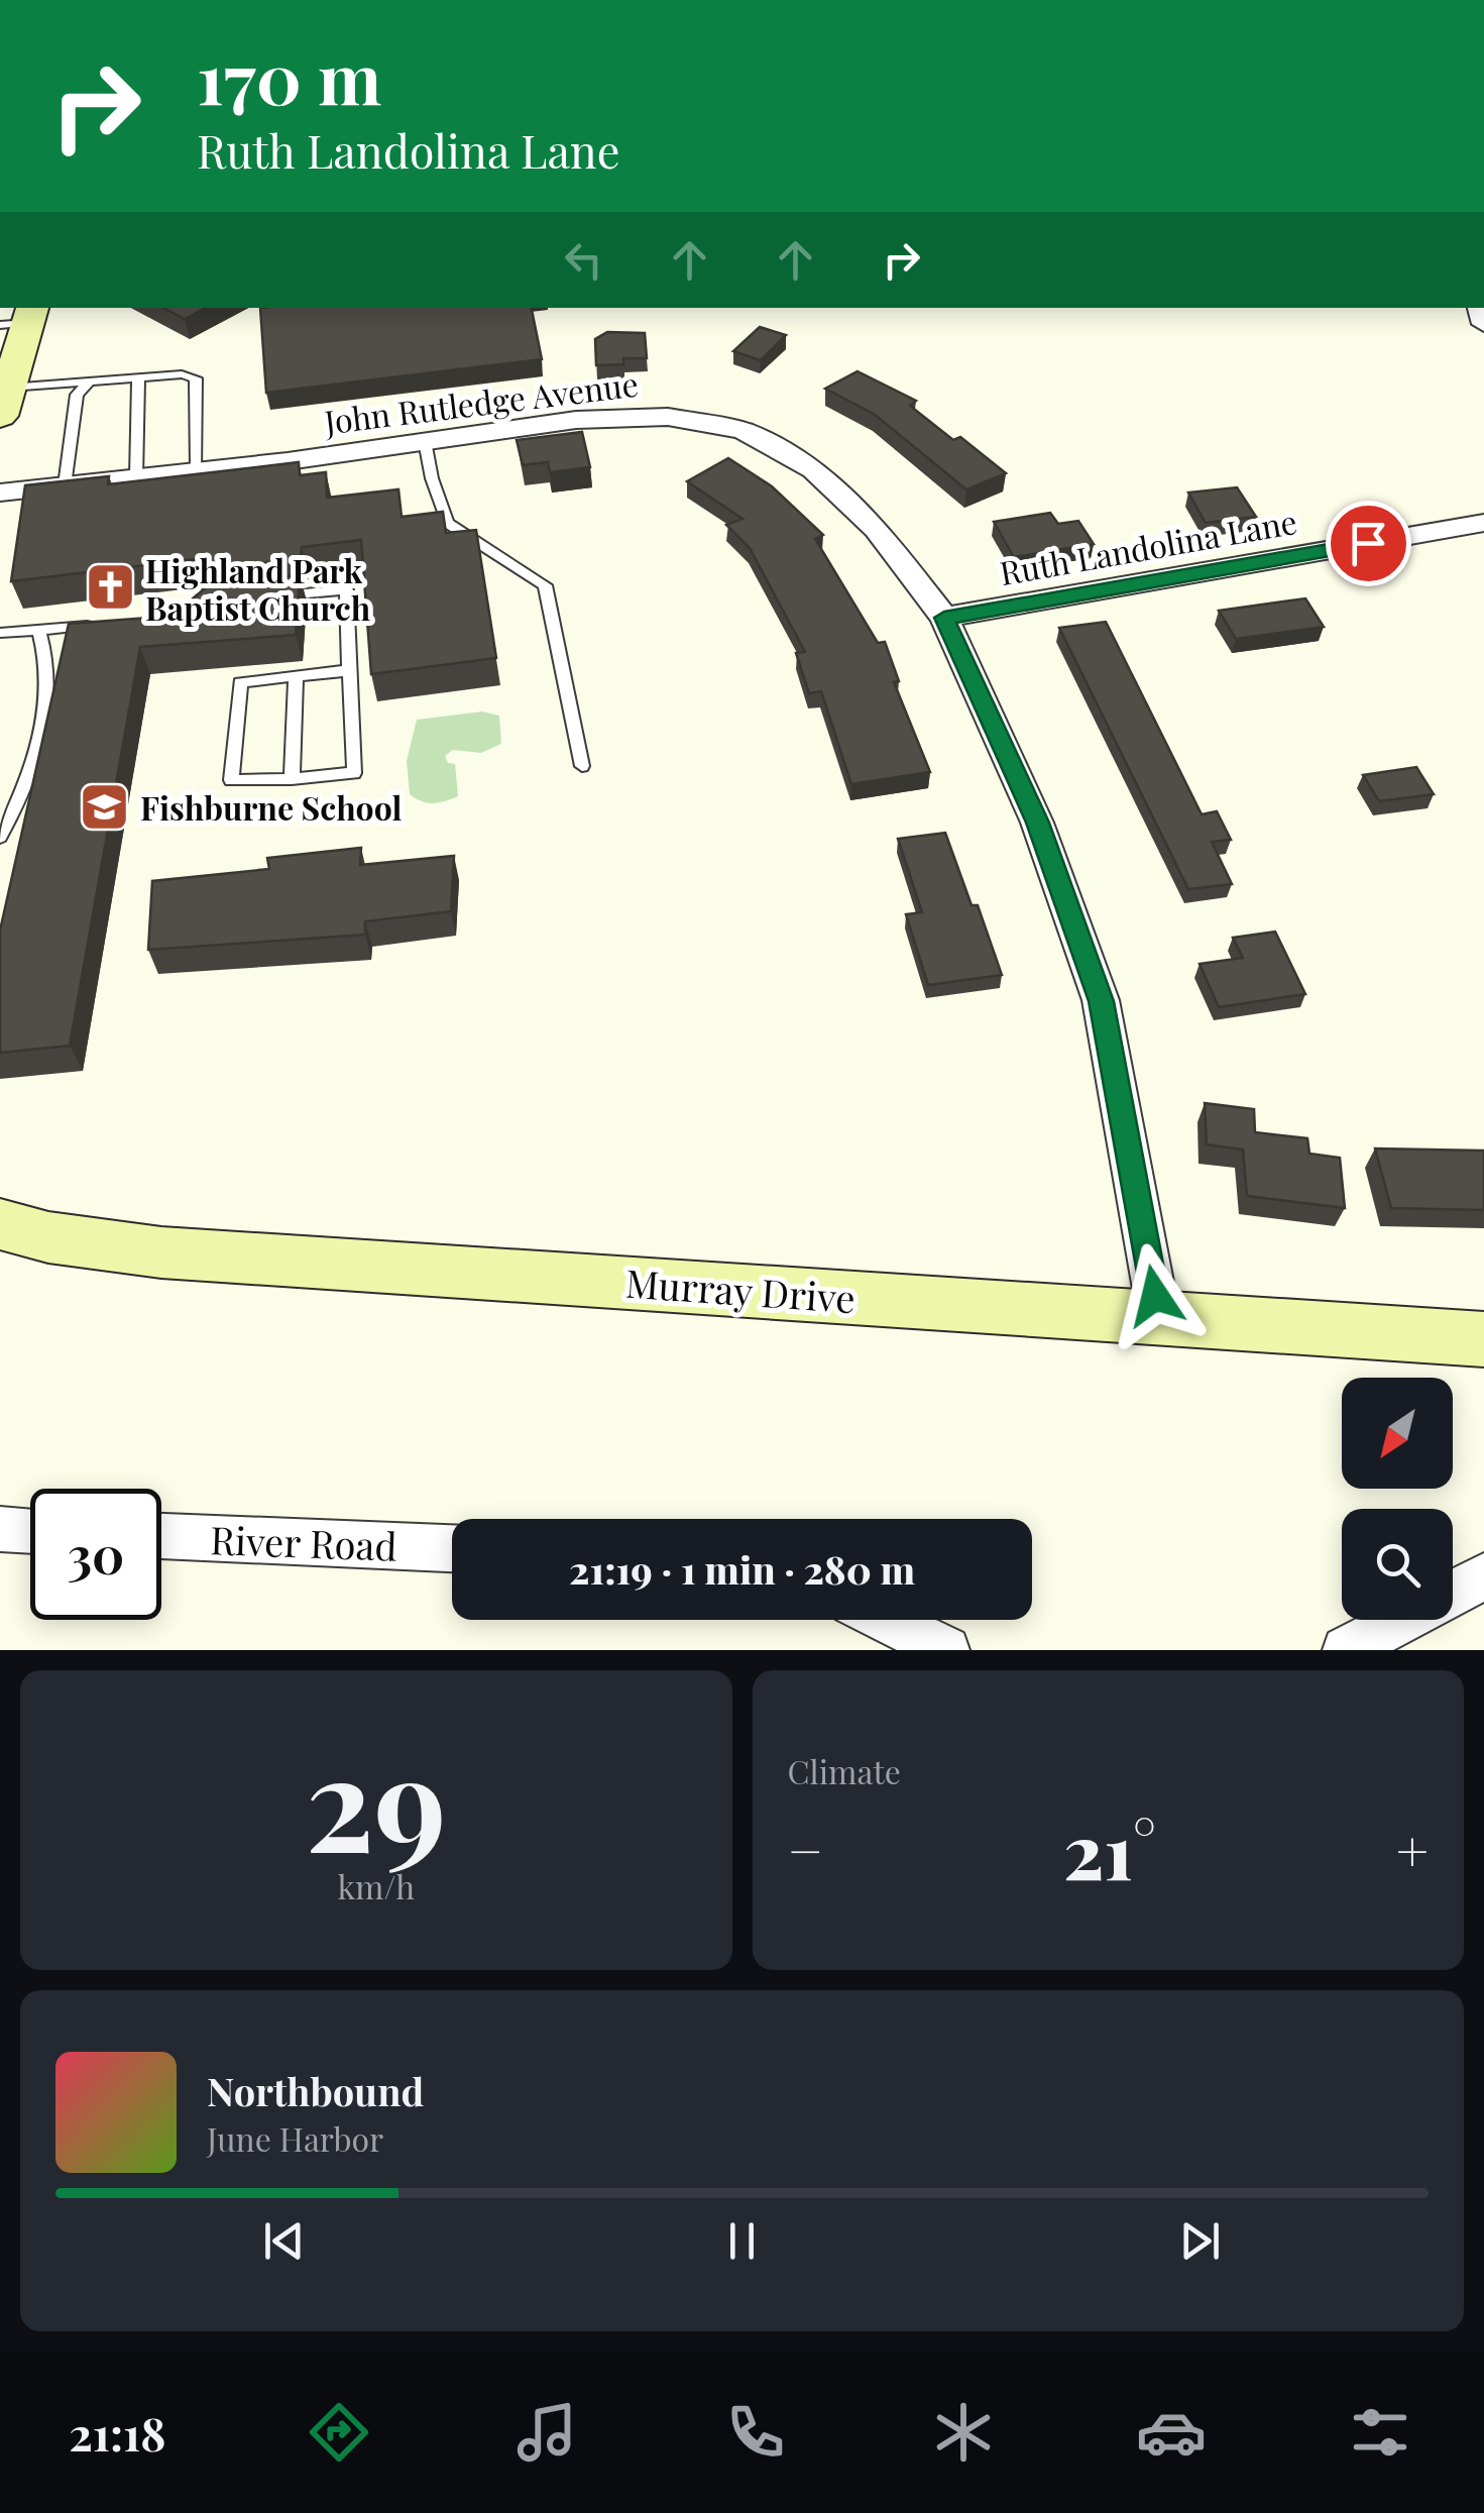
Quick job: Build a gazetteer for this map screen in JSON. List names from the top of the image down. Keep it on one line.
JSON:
{"streets":{"street":["John Rutledge Avenue","Ruth Landolina Lane","Murray Drive","River Road"]},"crossings":[["John Rutledge Avenue","Ruth Landolina Lane"],["John Rutledge Avenue","Murray Drive"]],"places":{"church":["Highland Park Baptist Church"],"school or university":["Fishburne School"]},"north":"bottom left","page":{"turn":["170 m","Ruth Landolina Lane"],"limit":"30","trip":"21:19 · 1 min · 280 m","tile":[["29","km/h"],"Climate"],"heat":["−","21°","+"],"song":["Northbound","June Harbor"],"tabs":"21:18"}}
